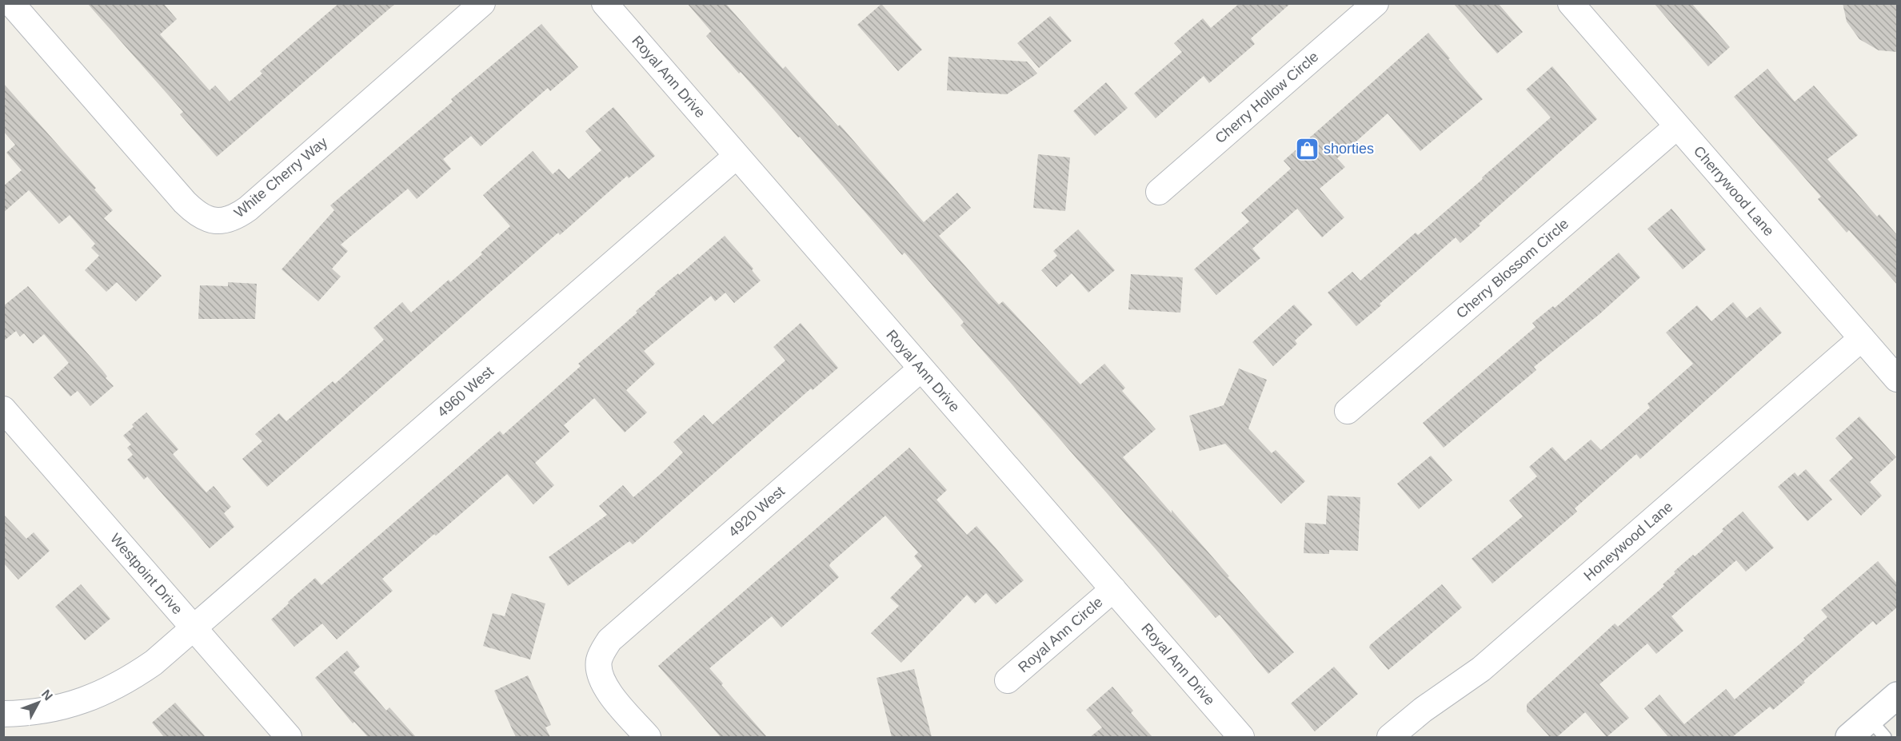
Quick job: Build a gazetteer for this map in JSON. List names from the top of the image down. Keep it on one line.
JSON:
{"streets":{"street":["Royal Ann Drive","Cherry Hollow Circle","White Cherry Way","Cherrywood Lane","Cherry Blossom Circle","4960 West","4920 West","Honeywood Lane","Westpoint Drive","Royal Ann Circle"]},"crossings":[["Royal Ann Drive","4960 West"],["Royal Ann Drive","4920 West"],["Royal Ann Drive","Royal Ann Circle"],["Cherrywood Lane","Cherry Blossom Circle"],["Cherrywood Lane","Honeywood Lane"],["4960 West","Westpoint Drive"]],"places":{"shop":["shorties"]},"north":"top right"}
